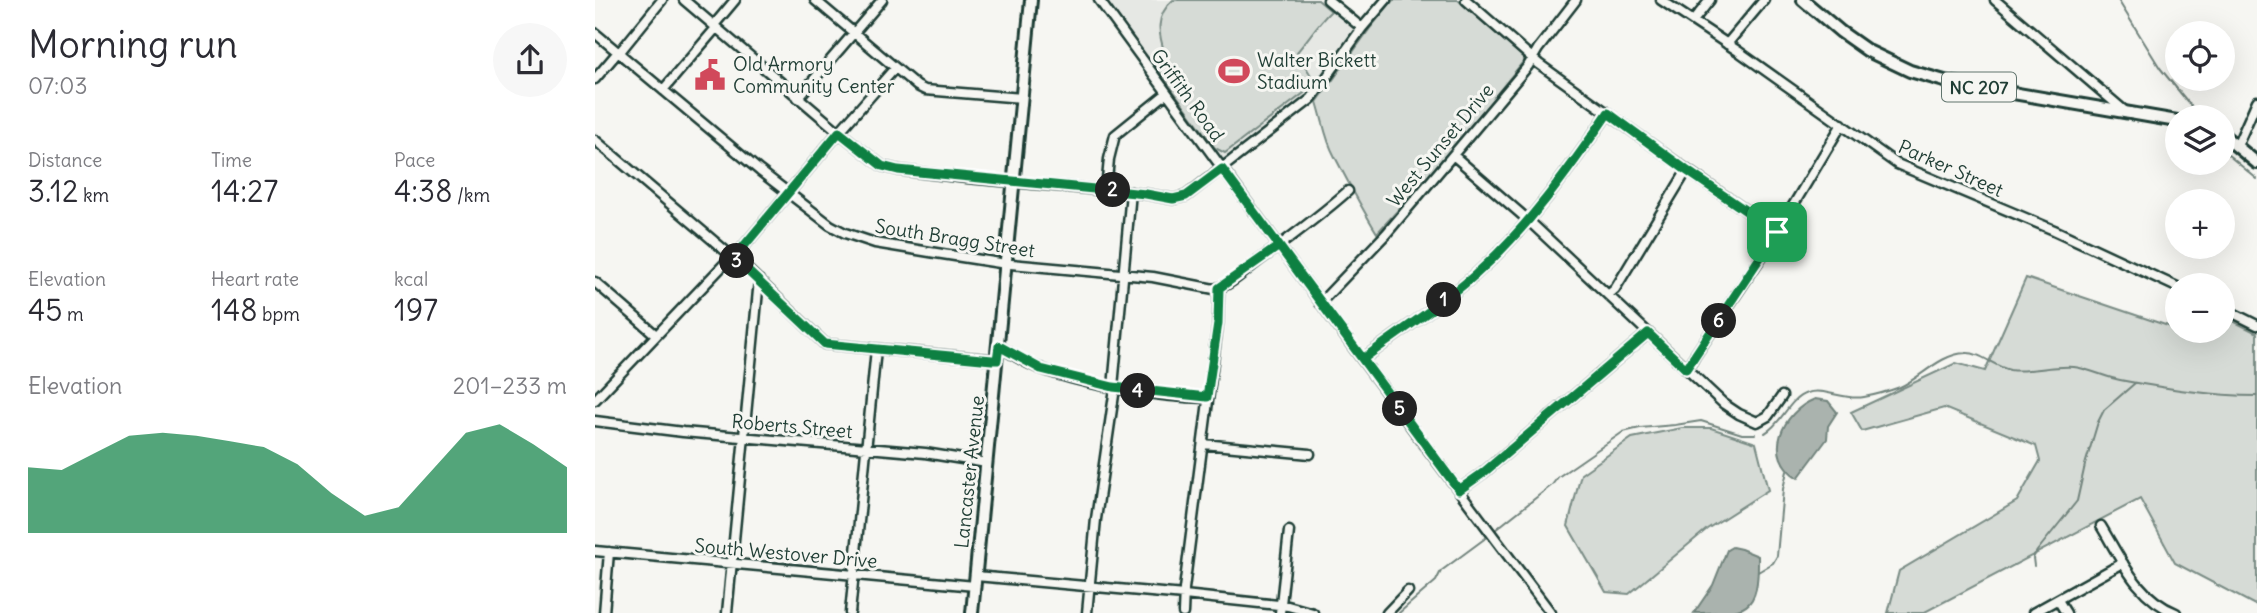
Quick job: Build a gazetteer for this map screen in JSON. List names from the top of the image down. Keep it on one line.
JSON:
{"streets":{"main road":["NC 207","Lancaster Avenue"],"street":["Griffith Road","West Sunset Drive","Parker Street","South Bragg Street","Roberts Street","South Westover Drive"]},"crossings":[["Griffith Road","West Sunset Drive"],["South Bragg Street","Lancaster Avenue"],["Roberts Street","Lancaster Avenue"],["Lancaster Avenue","South Westover Drive"]],"places":{"sports":["Walter Bickett Stadium"],"public building":["Old Armory Community Center"]},"page":{"heading":["Morning run","07:03"],"map_buttons":["+","−"],"stats":[["Distance","3.12 km"],["Time","14:27"],["Pace","4:38 /km"],["Elevation","45 m"],["Heart rate","148 bpm"],["kcal","197"]],"pins":["2","3","1","6","4","5"],"chart":["Elevation","201–233 m"]}}
